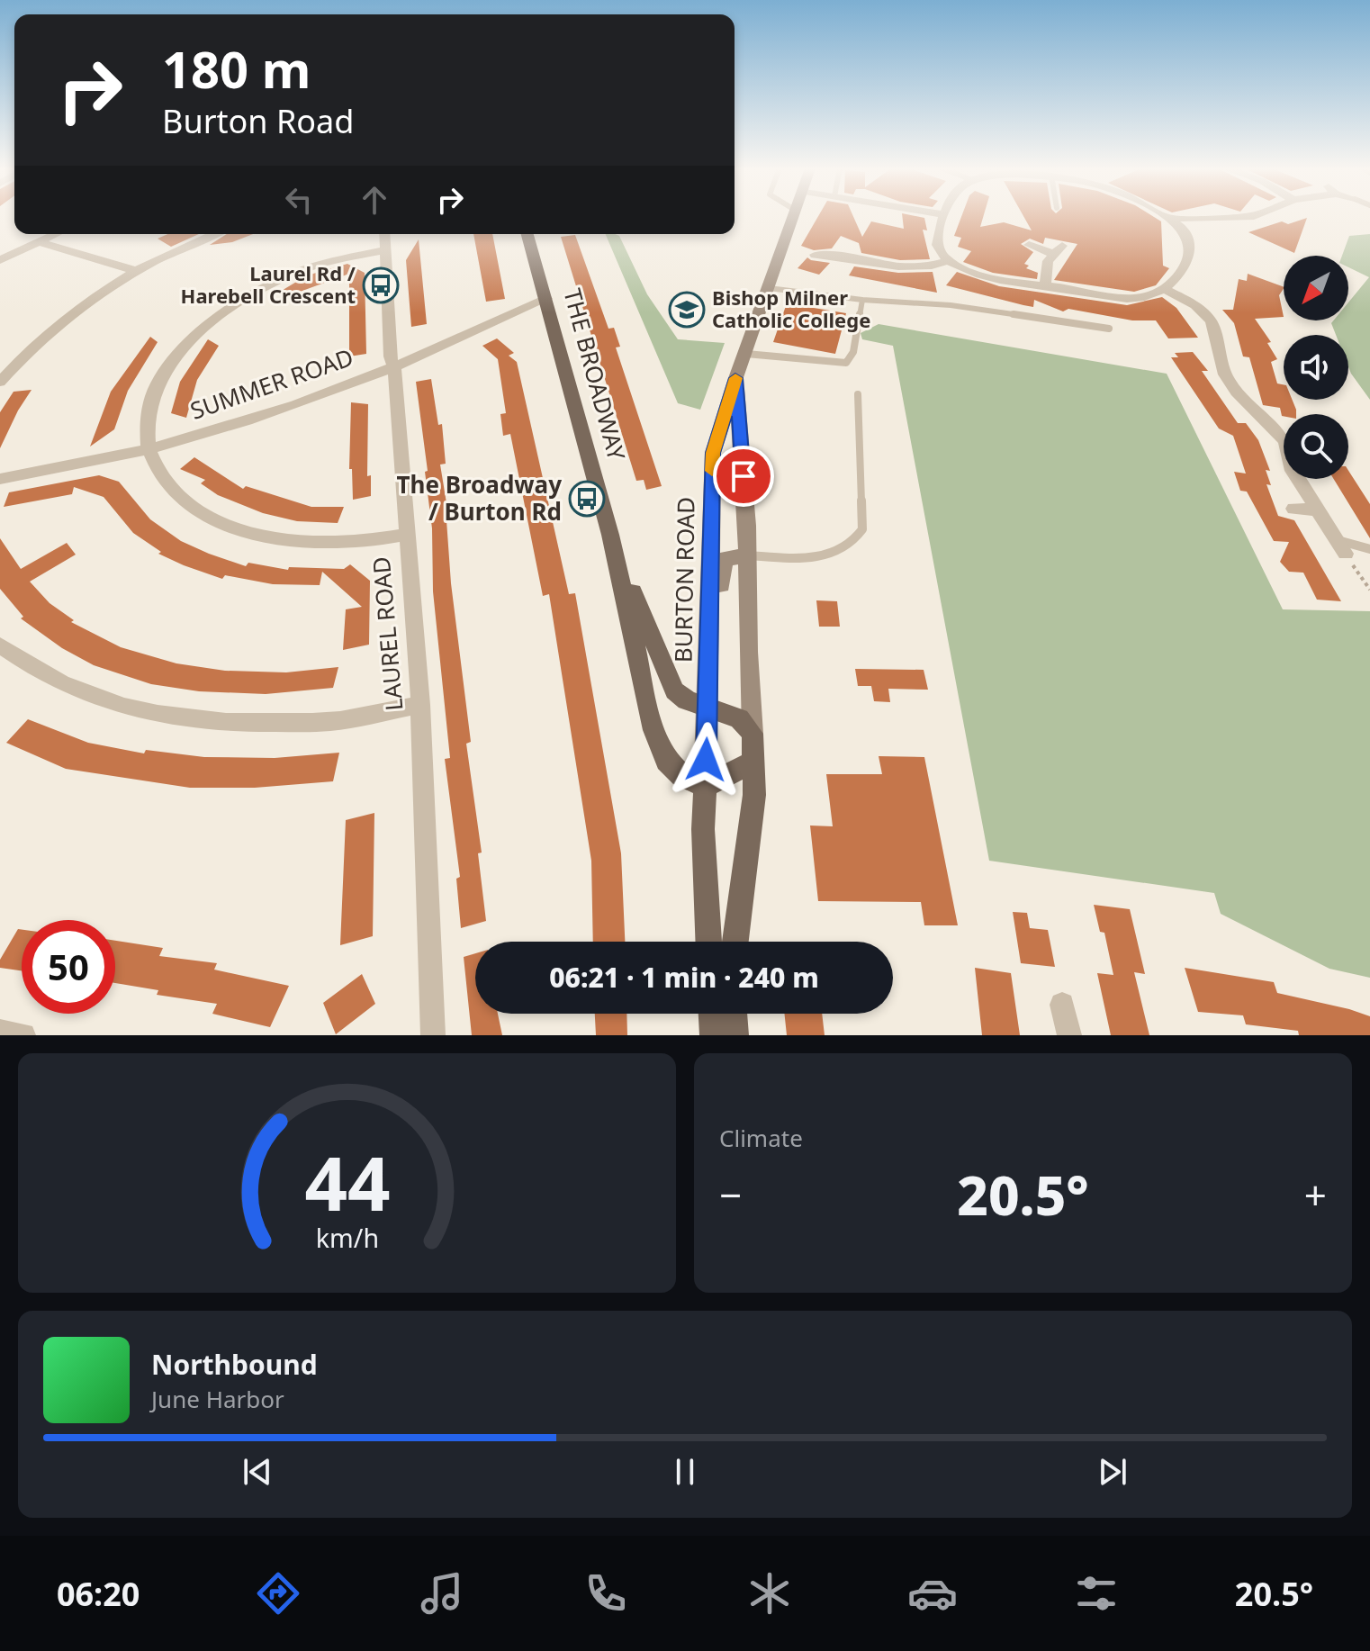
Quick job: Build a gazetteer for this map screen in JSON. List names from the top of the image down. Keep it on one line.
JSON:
{"streets":{"main road":["THE BROADWAY","BURTON ROAD"],"street":["SUMMER ROAD","LAUREL ROAD"]},"crossings":[["THE BROADWAY","SUMMER ROAD"],["THE BROADWAY","BURTON ROAD"],["SUMMER ROAD","LAUREL ROAD"]],"places":{"bus stop":["Laurel Rd / Harebell Crescent","The Broadway / Burton Rd"],"school or university":["Bishop Milner Catholic College"]},"north":"bottom left","page":{"turn":["180 m","Burton Road"],"limit":"50","trip":"06:21 · 1 min · 240 m","tile":"Climate","heat":["−","20.5°","+"],"song":["Northbound","June Harbor"],"tabs":["06:20","20.5°"],"gauge":["44","km/h"]}}
